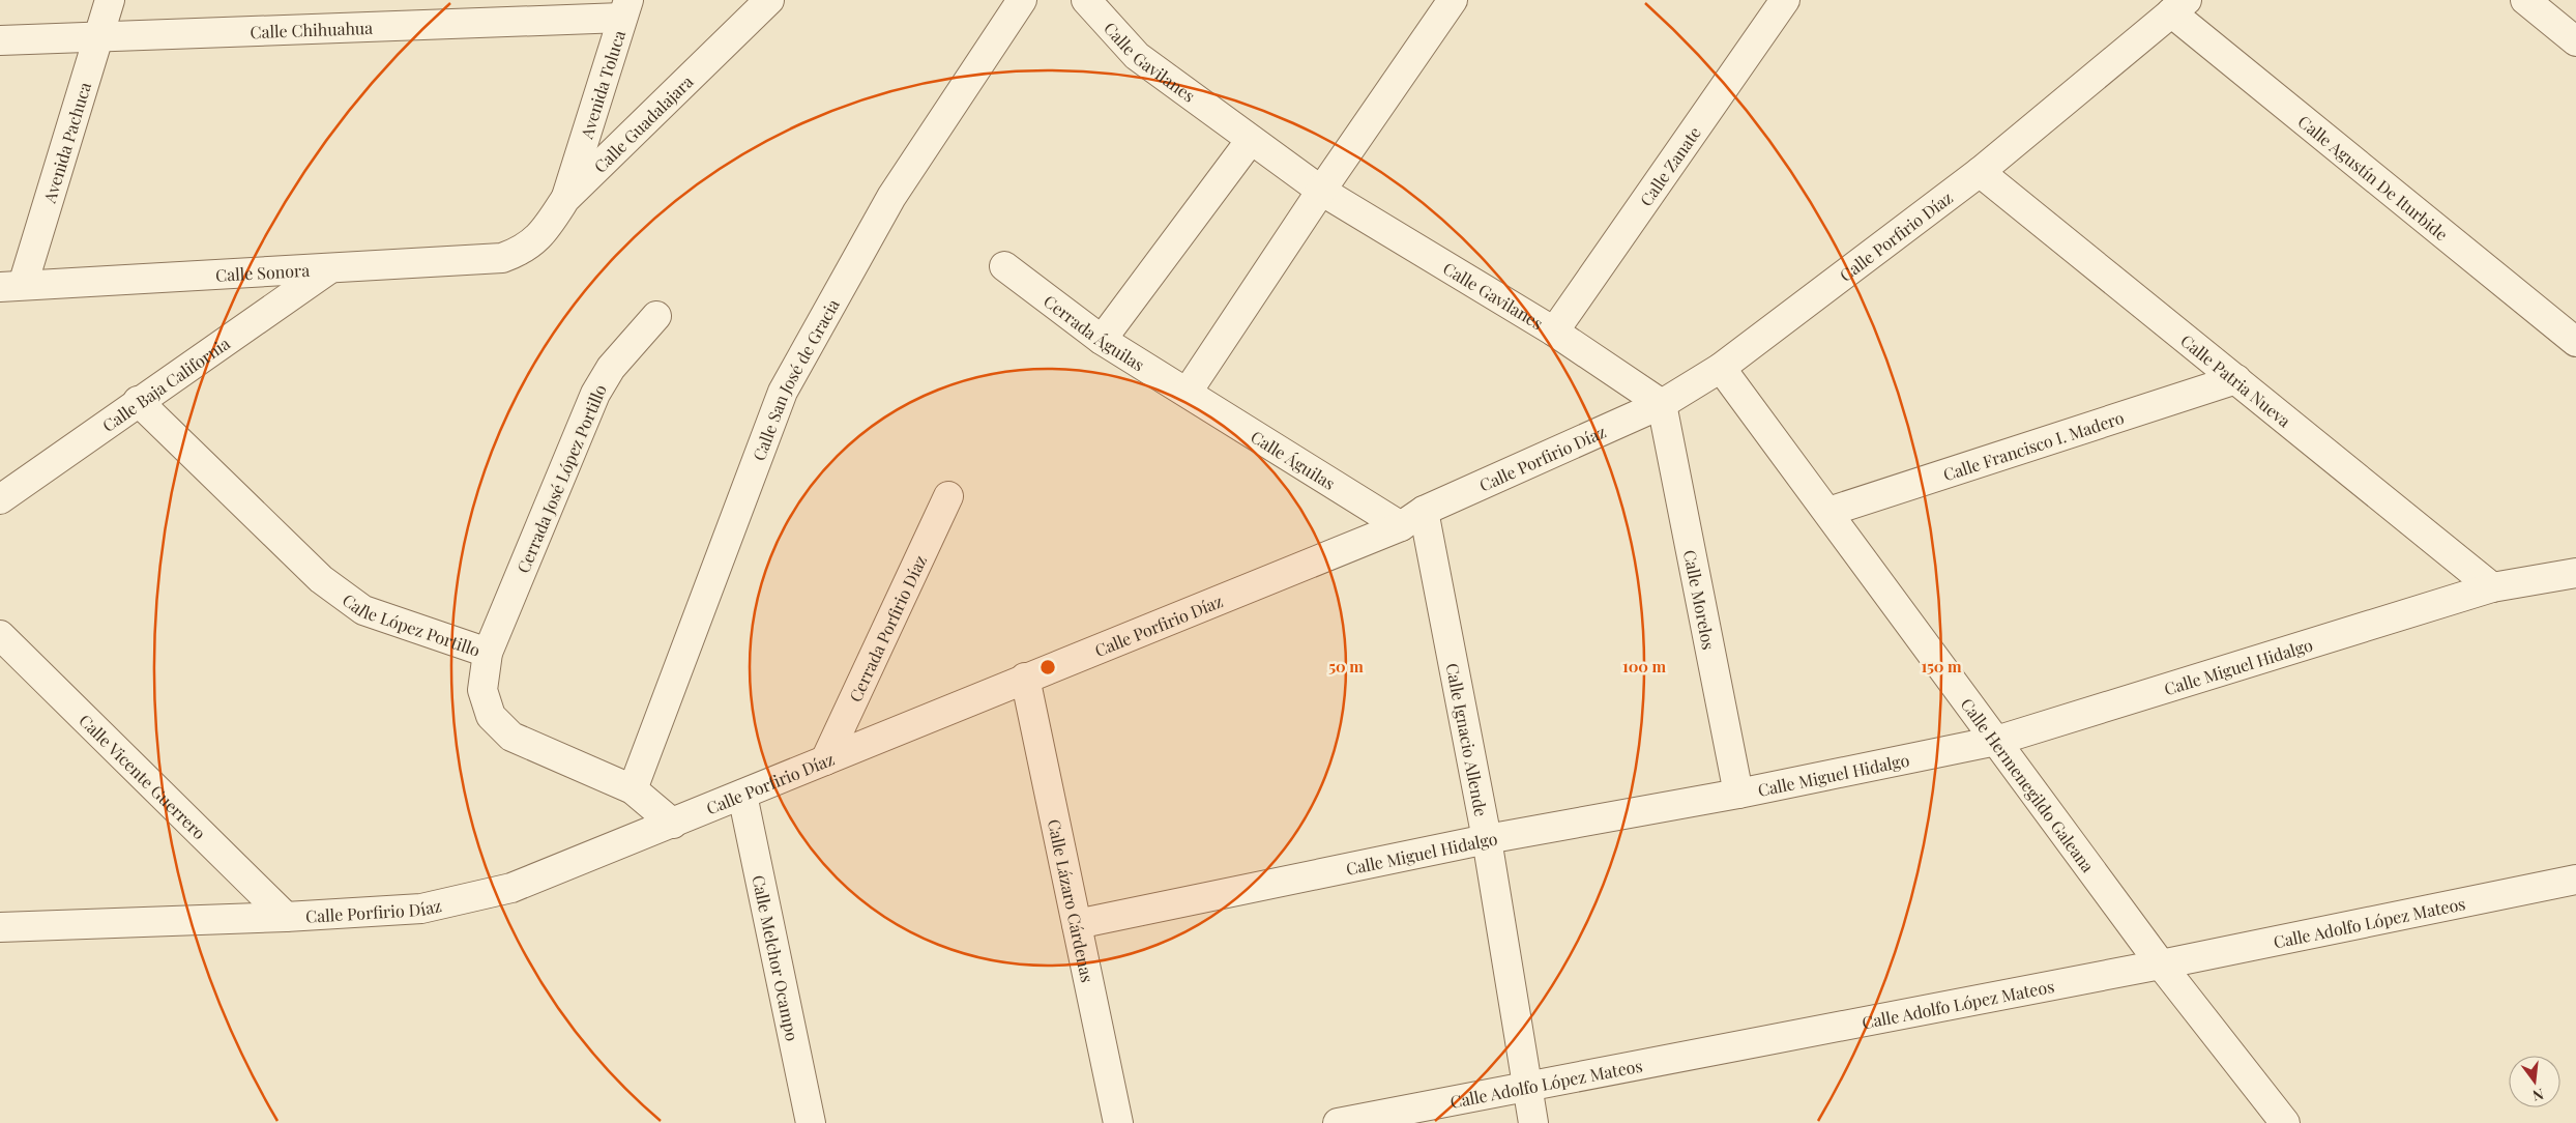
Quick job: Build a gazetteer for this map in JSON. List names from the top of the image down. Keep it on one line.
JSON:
{"streets":{"street":["Calle Chihuahua","Calle Gavilanes","Avenida Toluca","Calle Guadalajara","Avenida Pachuca","Calle Zanate","Calle Agustín De Iturbide","Calle Porfirio Díaz","Calle Sonora","Cerrada Águilas","Calle San José de Gracia","Calle Patria Nueva","Calle Baja California","Calle Francisco I. Madero","Calle Águilas","Cerrada José López Portillo","Calle Morelos","Calle López Portillo","Cerrada Porfirio Díaz","Calle Miguel Hidalgo","Calle Ignacio Allende","Calle Vicente Guerrero","Calle Hermenegildo Galeana","Calle Lázaro Cárdenas","Calle Adolfo López Mateos","Calle Melchor Ocampo"]},"crossings":[["Calle Chihuahua","Avenida Toluca"],["Calle Chihuahua","Avenida Pachuca"],["Calle Gavilanes","Calle Zanate"],["Calle Gavilanes","Calle Porfirio Díaz"],["Calle Gavilanes","Calle Morelos"],["Avenida Toluca","Calle Guadalajara"],["Calle Guadalajara","Calle Sonora"],["Avenida Pachuca","Calle Sonora"],["Calle Agustín De Iturbide","Calle Porfirio Díaz"],["Calle Porfirio Díaz","Calle Patria Nueva"],["Calle Porfirio Díaz","Calle Águilas"],["Calle Porfirio Díaz","Calle Morelos"],["Calle Porfirio Díaz","Calle López Portillo"],["Calle Porfirio Díaz","Cerrada Porfirio Díaz"],["Calle Porfirio Díaz","Calle Ignacio Allende"],["Calle Porfirio Díaz","Calle Vicente Guerrero"],["Calle Porfirio Díaz","Calle Hermenegildo Galeana"],["Calle Porfirio Díaz","Calle Lázaro Cárdenas"],["Calle Porfirio Díaz","Calle Melchor Ocampo"],["Calle Sonora","Calle Baja California"],["Cerrada Águilas","Calle Águilas"],["Calle San José de Gracia","Calle López Portillo"],["Calle Patria Nueva","Calle Francisco I. Madero"],["Calle Patria Nueva","Calle Miguel Hidalgo"],["Calle Baja California","Calle López Portillo"],["Calle Francisco I. Madero","Calle Hermenegildo Galeana"],["Cerrada José López Portillo","Calle López Portillo"],["Calle Morelos","Calle Miguel Hidalgo"],["Calle Miguel Hidalgo","Calle Ignacio Allende"],["Calle Miguel Hidalgo","Calle Hermenegildo Galeana"],["Calle Miguel Hidalgo","Calle Lázaro Cárdenas"],["Calle Ignacio Allende","Calle Adolfo López Mateos"],["Calle Hermenegildo Galeana","Calle Adolfo López Mateos"]],"north":"bottom","rings":["50 m","100 m","150 m"]}
